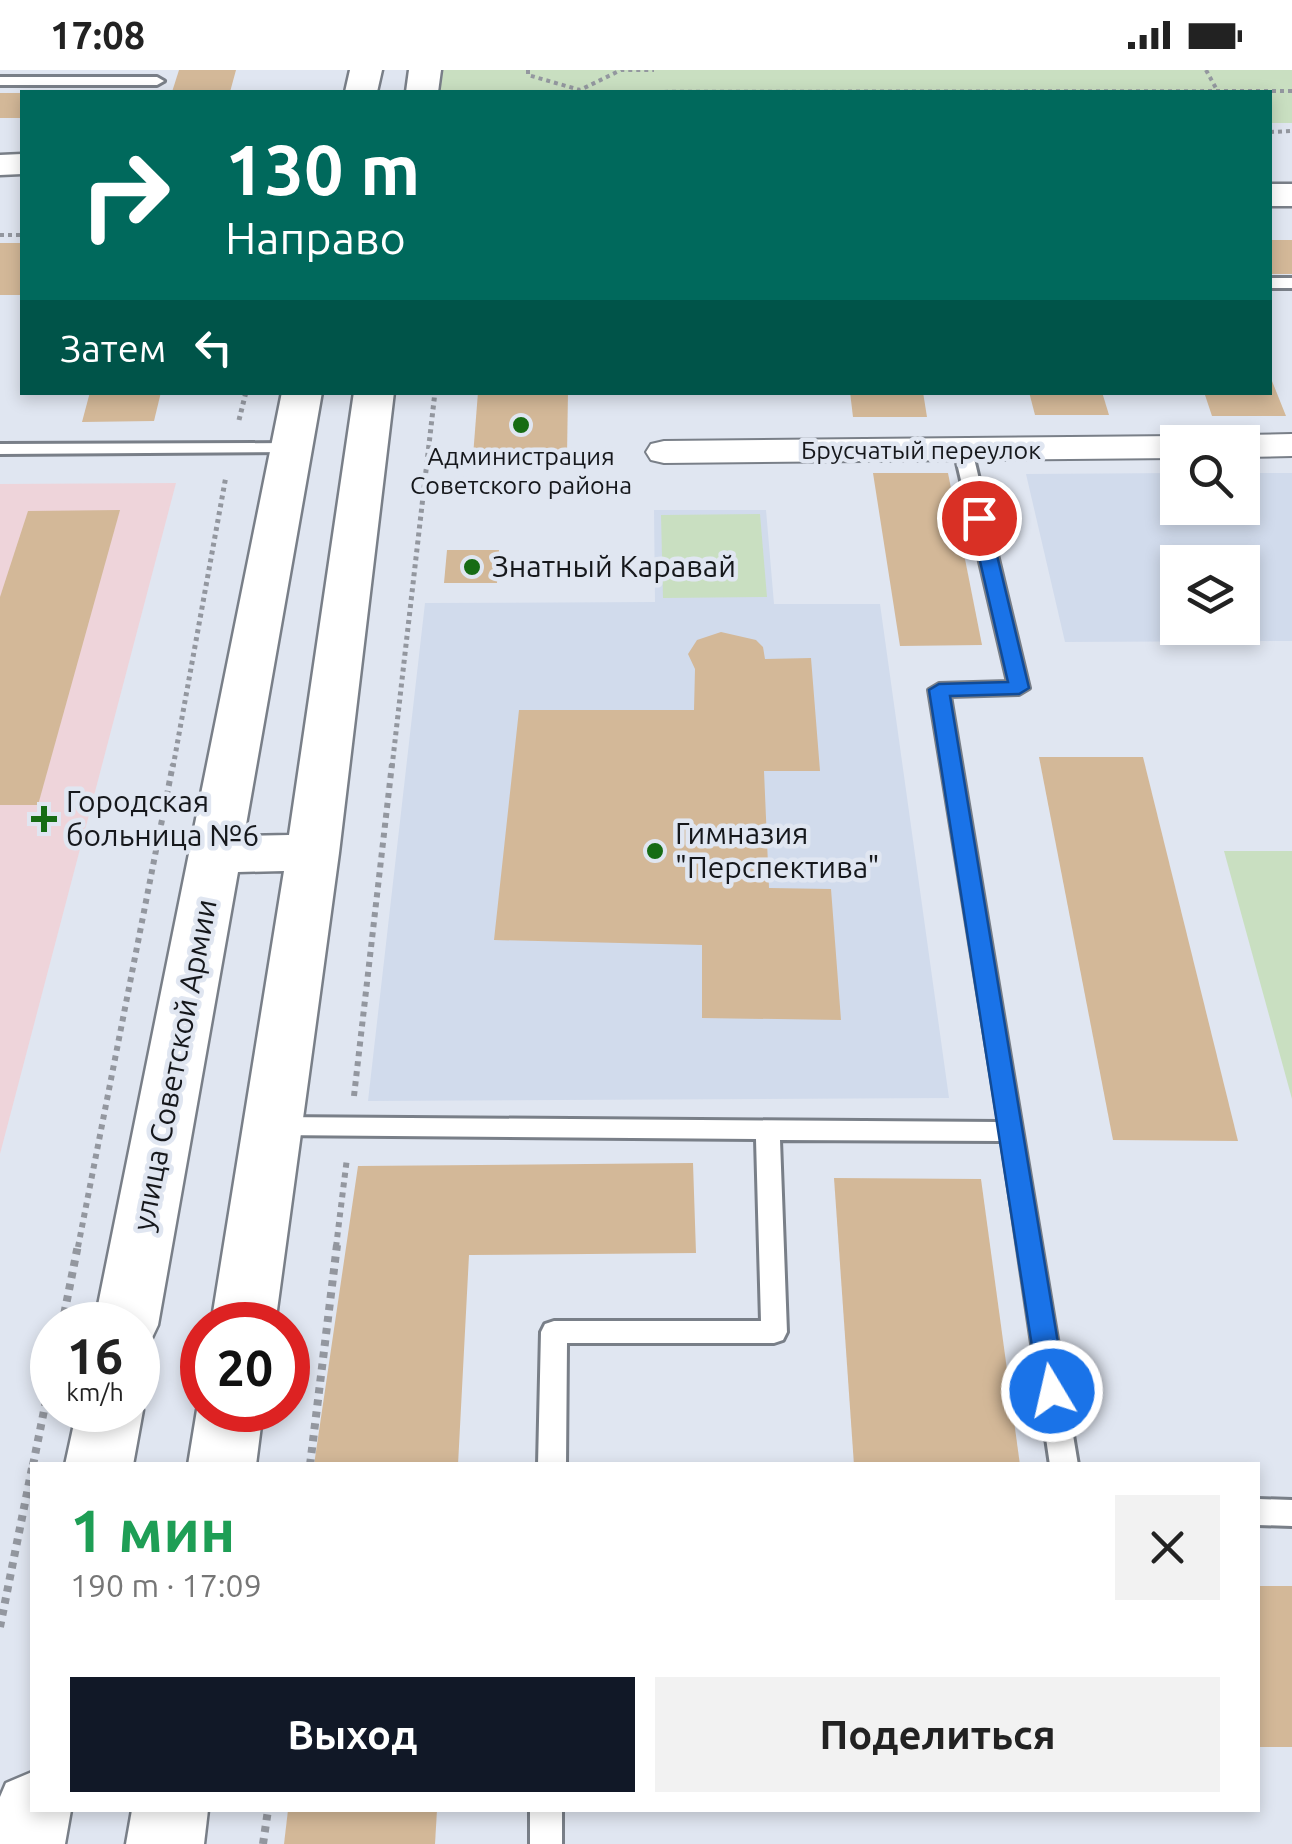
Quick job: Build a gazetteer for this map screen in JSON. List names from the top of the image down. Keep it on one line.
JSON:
{"streets":{"main road":["улица Советской Армии"],"street":["Брусчатый переулок"]},"places":{"other":["Администрация Советского района","Знатный Каравай","Гимназия \"Перспектива\""],"health":["Городская больница №6"]},"page":{"status":"17:08","turn":["130 m","Направо"],"then":"Затем","speed":"16 km/h","limit":"20","heading":["1 мин","190 m · 17:09"],"buttons":["Выход","Поделиться"]}}
